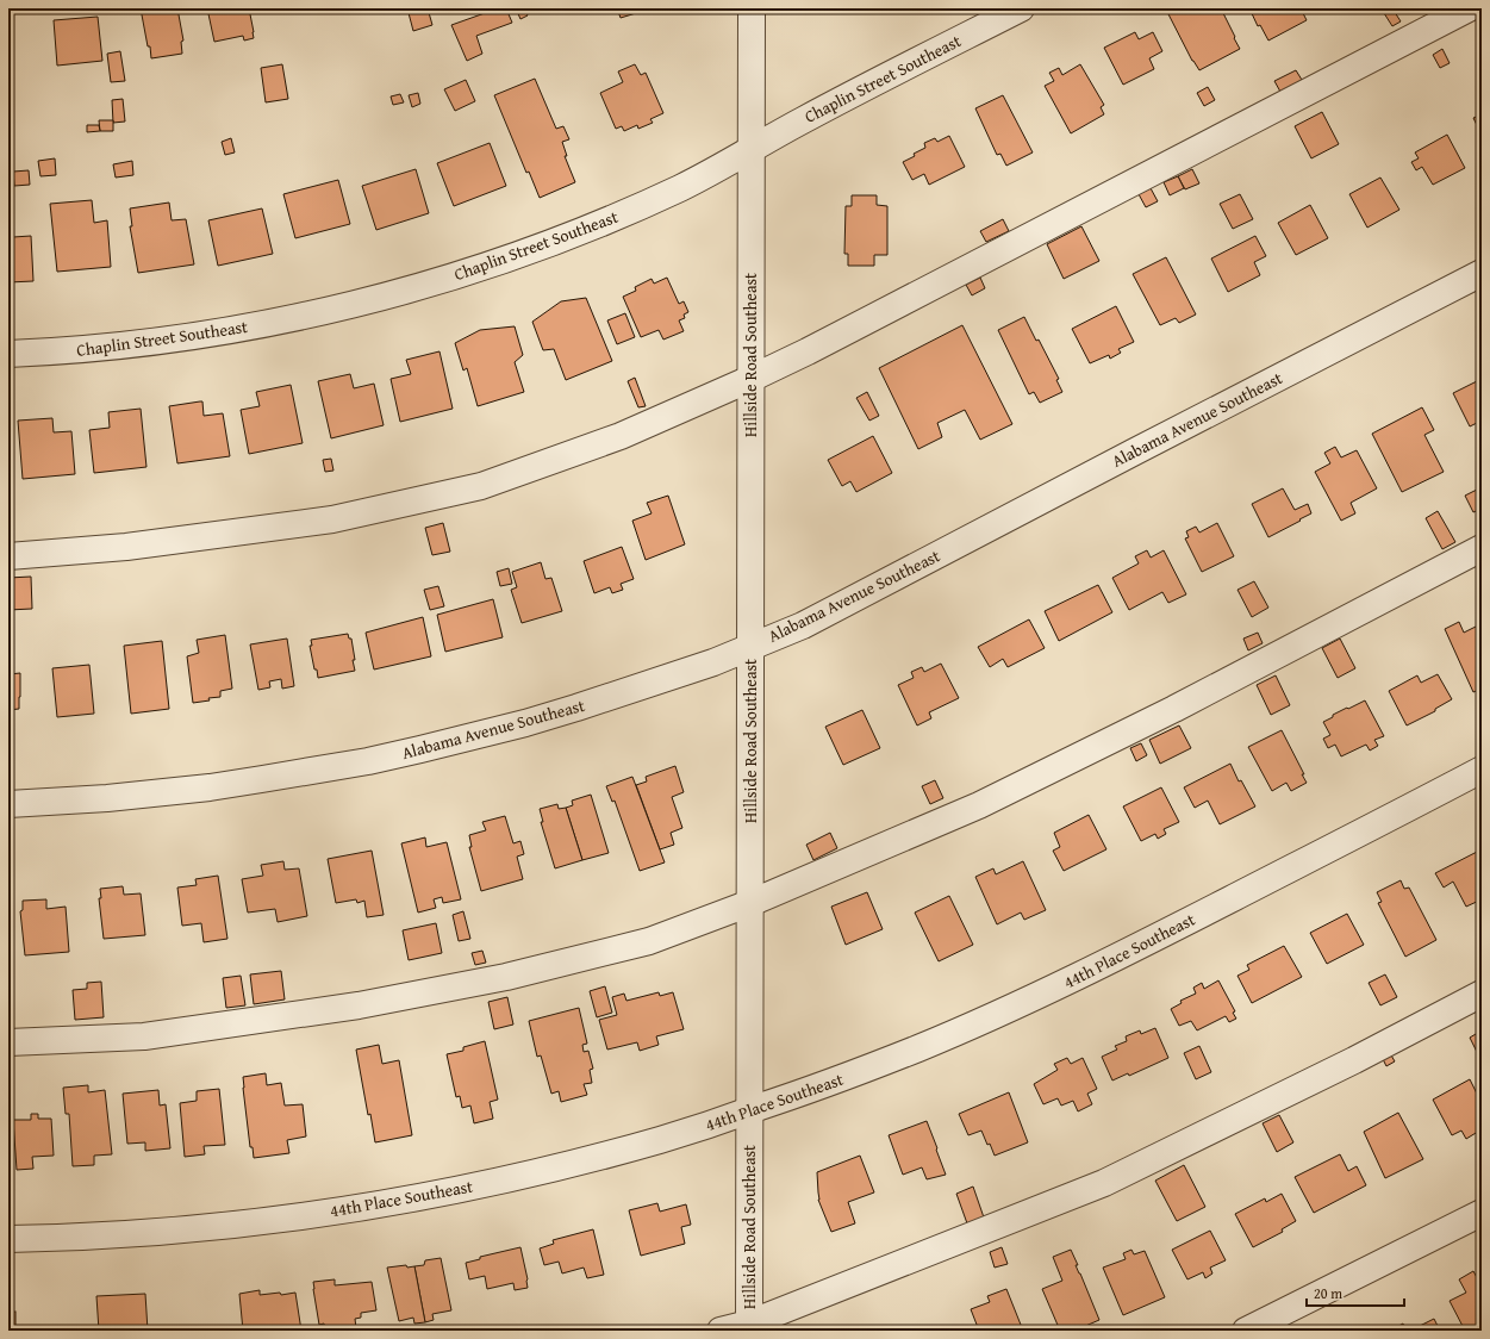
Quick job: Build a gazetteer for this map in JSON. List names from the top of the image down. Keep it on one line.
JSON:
{"streets":{"street":["Chaplin Street Southeast","Hillside Road Southeast","Alabama Avenue Southeast","44th Place Southeast"]},"crossings":[["Chaplin Street Southeast","Hillside Road Southeast"],["Hillside Road Southeast","Alabama Avenue Southeast"],["Hillside Road Southeast","44th Place Southeast"]],"scale_bar":"20 m"}
